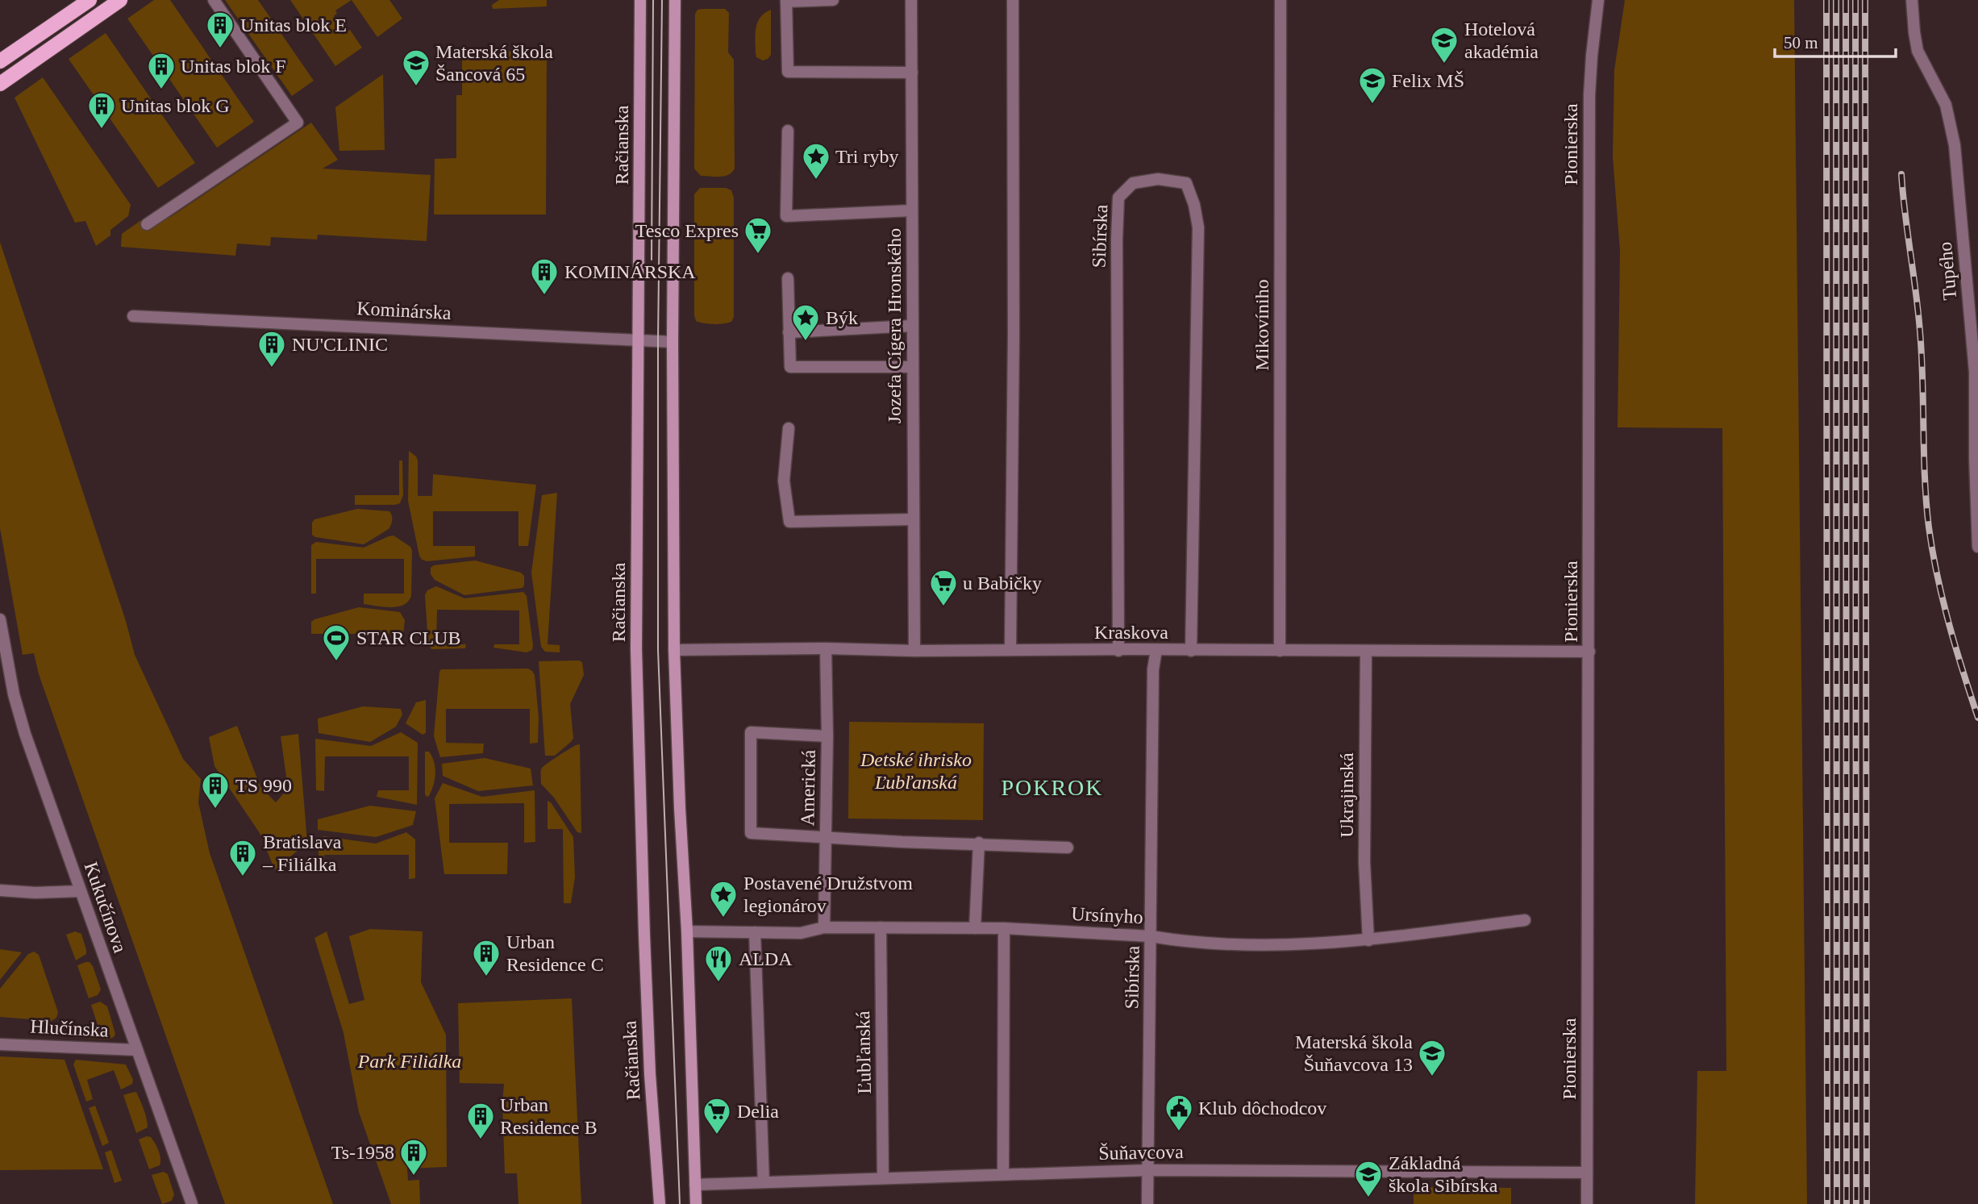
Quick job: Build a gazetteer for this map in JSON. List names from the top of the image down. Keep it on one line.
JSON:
{"streets":{"main road":["Račianska"],"street":["Pionierska","Sibírska","Tupého","Kominárska","Mikovíniho","Jozefa Cígera Hronského","Kraskova","Americká","Ukrajinská","Kukučínova","Ursínyho","Hlučínska","Ľubľanská","Šuňavcova"]},"crossings":[["Pionierska","Kraskova"],["Pionierska","Šuňavcova"],["Račianska","Kominárska"],["Sibírska","Kraskova"],["Sibírska","Ursínyho"],["Sibírska","Šuňavcova"],["Mikovíniho","Kraskova"],["Jozefa Cígera Hronského","Kraskova"],["Kraskova","Americká"],["Kraskova","Ukrajinská"],["Americká","Ursínyho"],["Ukrajinská","Ursínyho"],["Kukučínova","Hlučínska"],["Ursínyho","Ľubľanská"],["Ľubľanská","Šuňavcova"]],"districts":["POKROK"],"parks":["Detské ihrisko Ľubľanská","Park Filiálka"],"places":{"building":["Unitas blok E","Unitas blok F","Unitas blok G","KOMINÁRSKA","NU'CLINIC","TS 990","Bratislava – Filiálka","Urban Residence C","Urban Residence B","Ts-1958"],"school or university":["Hotelová akadémia","Materská škola Šancová 65","Felix MŠ","Materská škola Šuňavcova 13","Základná škola Sibírska"],"place":["Tri ryby","Býk","Postavené Družstvom legionárov"],"supermarket":["Tesco Expres","u Babičky","Delia"],"sports":["STAR CLUB"],"restaurant":["ALDA"],"public building":["Klub dôchodcov"]},"scale_bar":"50 m"}
